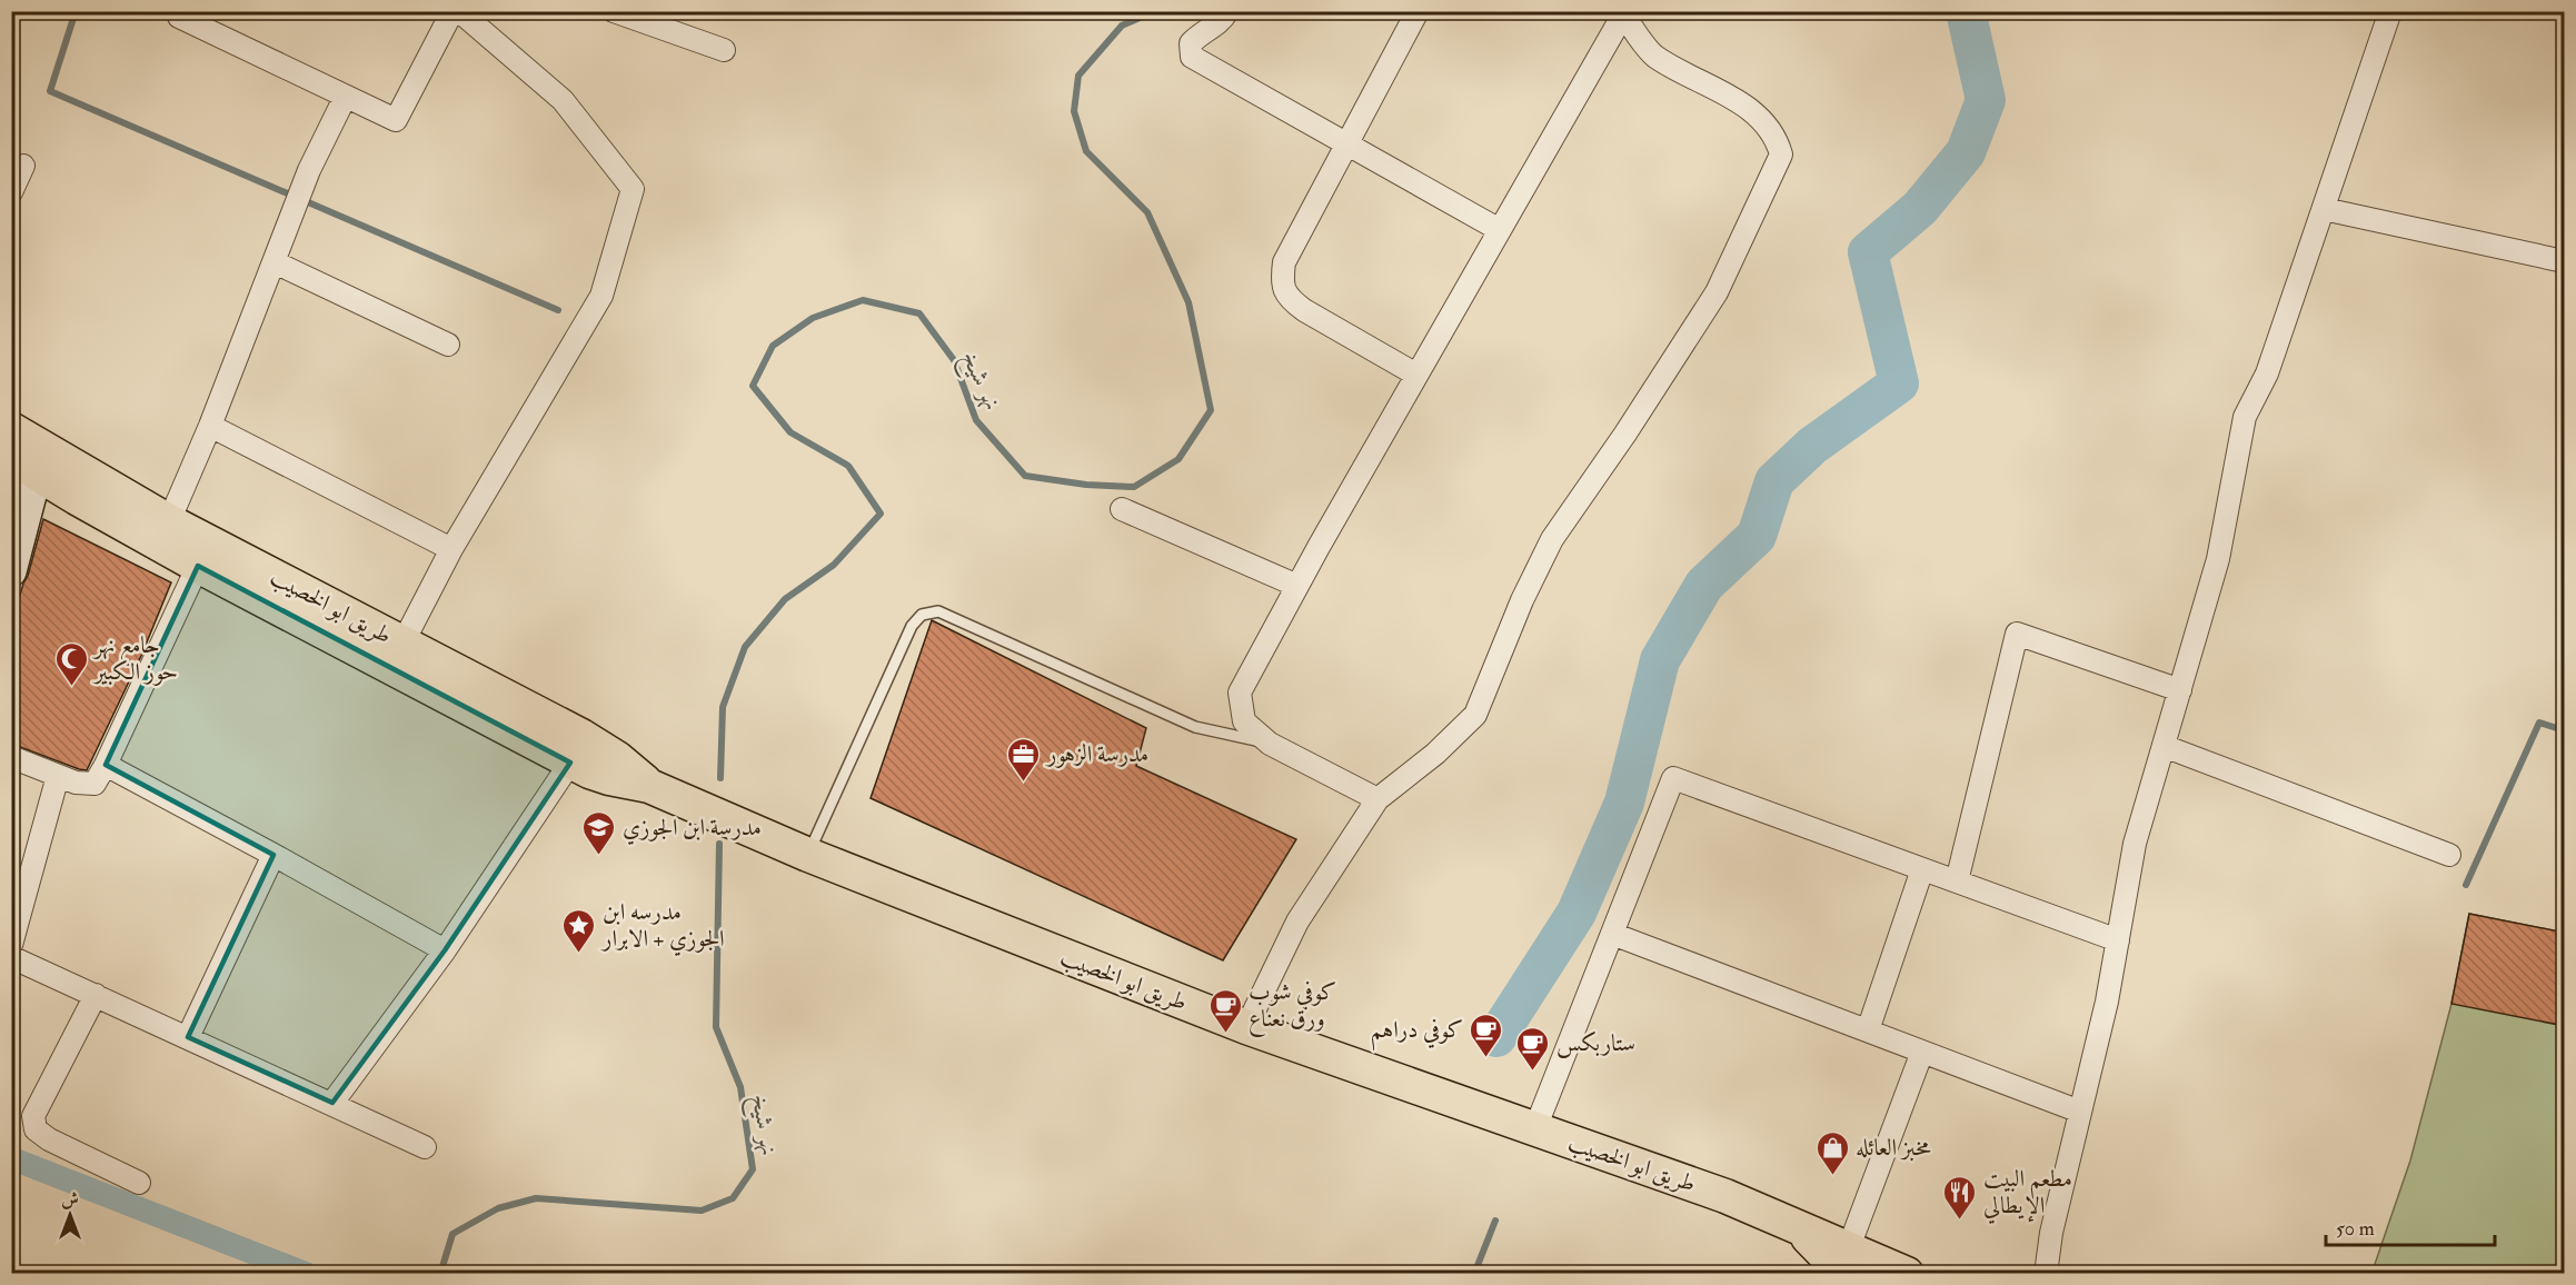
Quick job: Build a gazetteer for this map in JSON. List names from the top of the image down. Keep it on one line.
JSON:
{"streets":{"main road":["طريق ابو الخصيب"]},"water":["نهر شيخ"],"places":{"mosque":["جامع نهر حوز الكبير"],"office":["مدرسة الزهور"],"school or university":["مدرسة ابن الجوزي"],"place":["مدرسه ابن الجوزي + الابرار"],"cafe":["كوفي شوب ورق نعناع","كوفي دراهم","ستاربكس"],"shop":["مخبز العائله"],"restaurant":["مطعم البيت الإيطالي"]},"scale_bar":"50 m","north":"top"}
